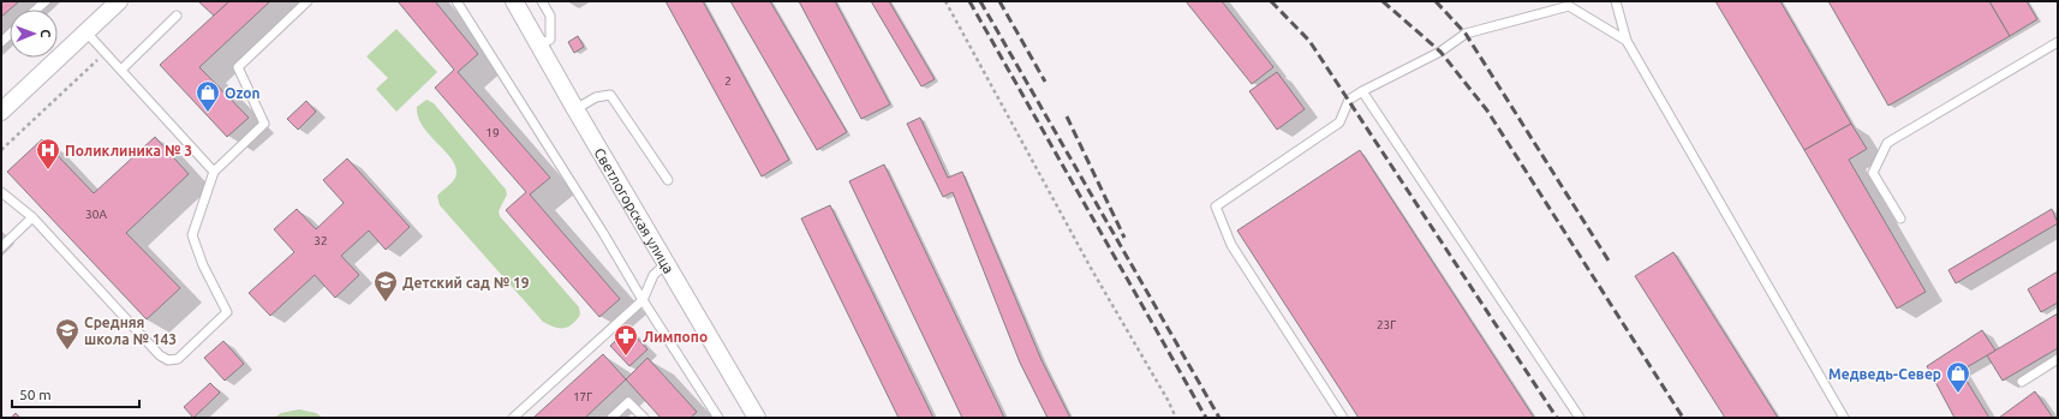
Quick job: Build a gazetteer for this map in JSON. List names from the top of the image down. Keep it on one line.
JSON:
{"streets":{"street":["Светлогорская улица"]},"places":{"shop":["Ozon","Медведь-Север"],"hospital":["Поликлиника № 3"],"school or university":["Детский сад № 19","Средняя школа № 143"],"pharmacy":["Лимпопо"]},"house_numbers":["2","19","30А","32","23Г","17Г"],"scale_bar":"50 m","north":"right"}
